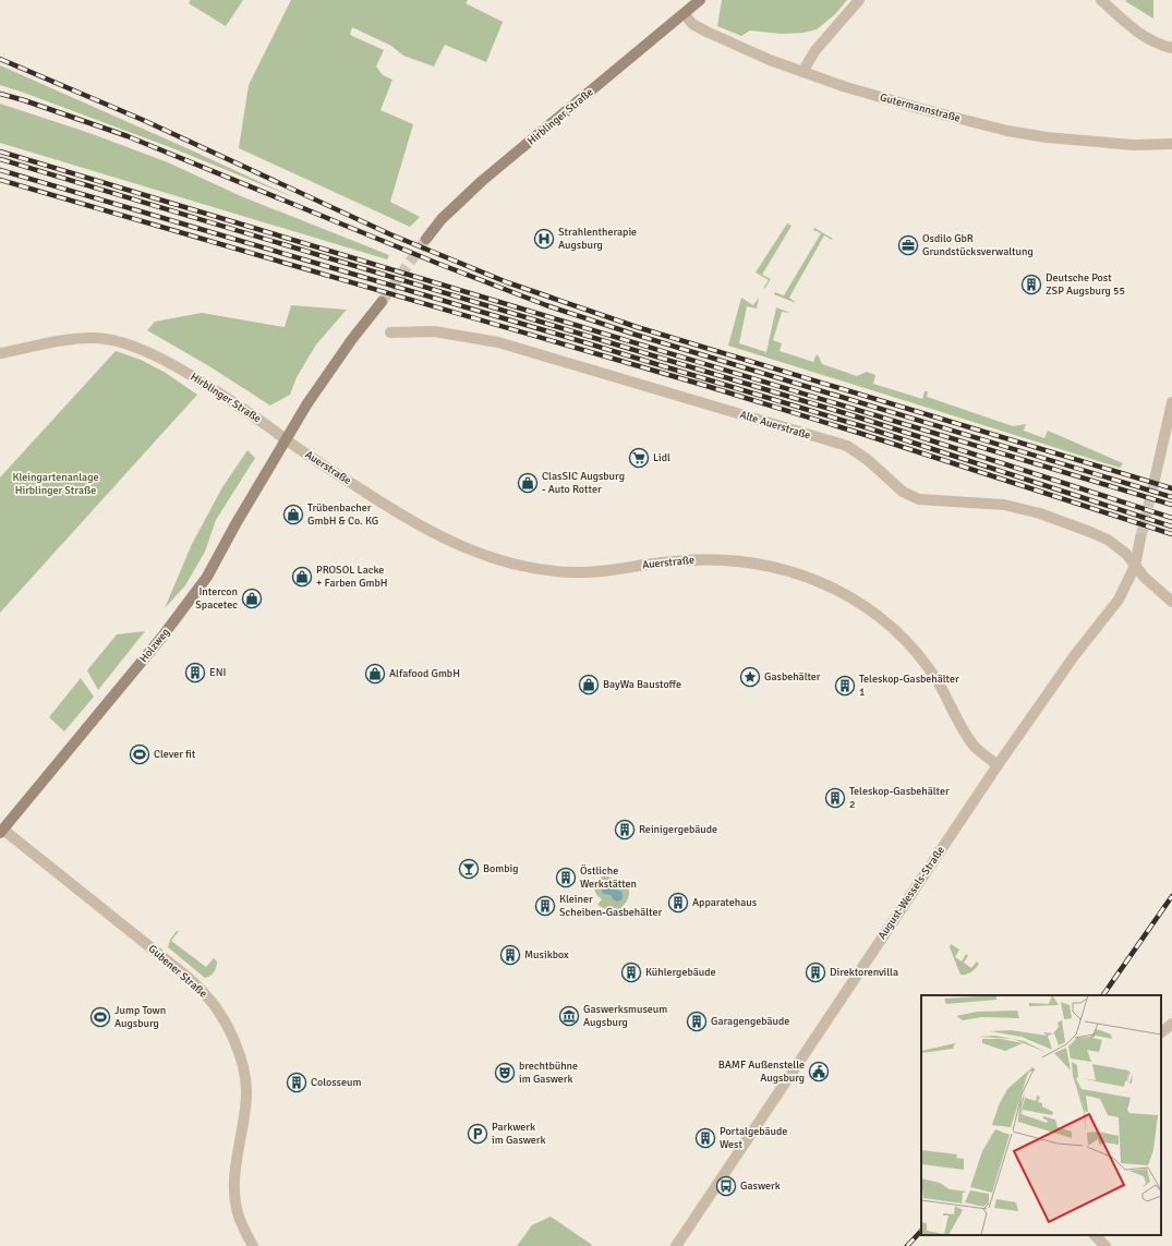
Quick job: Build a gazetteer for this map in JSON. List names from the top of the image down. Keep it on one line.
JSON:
{"streets":{"main road":["Hirblinger Straße","Holzweg"],"street":["Gutermannstraße","Alte Auerstraße","Auerstraße","August-Wessels-Straße","Gubener Straße"]},"crossings":[["Gutermannstraße","Hirblinger Straße"],["Hirblinger Straße","Auerstraße"],["Hirblinger Straße","Holzweg"],["Alte Auerstraße","August-Wessels-Straße"],["Auerstraße","Holzweg"],["Auerstraße","August-Wessels-Straße"],["Holzweg","Gubener Straße"]],"parks":["Kleingartenanlage Hirblinger Straße"],"places":{"hospital":["Strahlentherapie Augsburg"],"office":["Osdilo GbR Grundstücksverwaltung"],"building":["Deutsche Post ZSP Augsburg 55","ENI","Teleskop-Gasbehälter 1","Teleskop-Gasbehälter 2","Reinigergebäude","Östliche Werkstätten","Apparatehaus","Kleiner Scheiben-Gasbehälter","Musikbox","Kühlergebäude","Direktorenvilla","Garagengebäude","Colosseum","Portalgebäude West"],"supermarket":["Lidl"],"shop":["ClasSIC Augsburg - Auto Rotter","Trübenbacher GmbH & Co. KG","PROSOL Lacke + Farben GmbH","Intercon Spacetec","Alfafood GmbH","BayWa Baustoffe"],"place":["Gasbehälter"],"sports":["Clever fit","Jump Town Augsburg"],"bar":["Bombig"],"museum":["Gaswerksmuseum Augsburg"],"public building":["BAMF Außenstelle Augsburg"],"theatre":["brechtbühne im Gaswerk"],"parking":["Parkwerk im Gaswerk"],"bus stop":["Gaswerk"]}}
